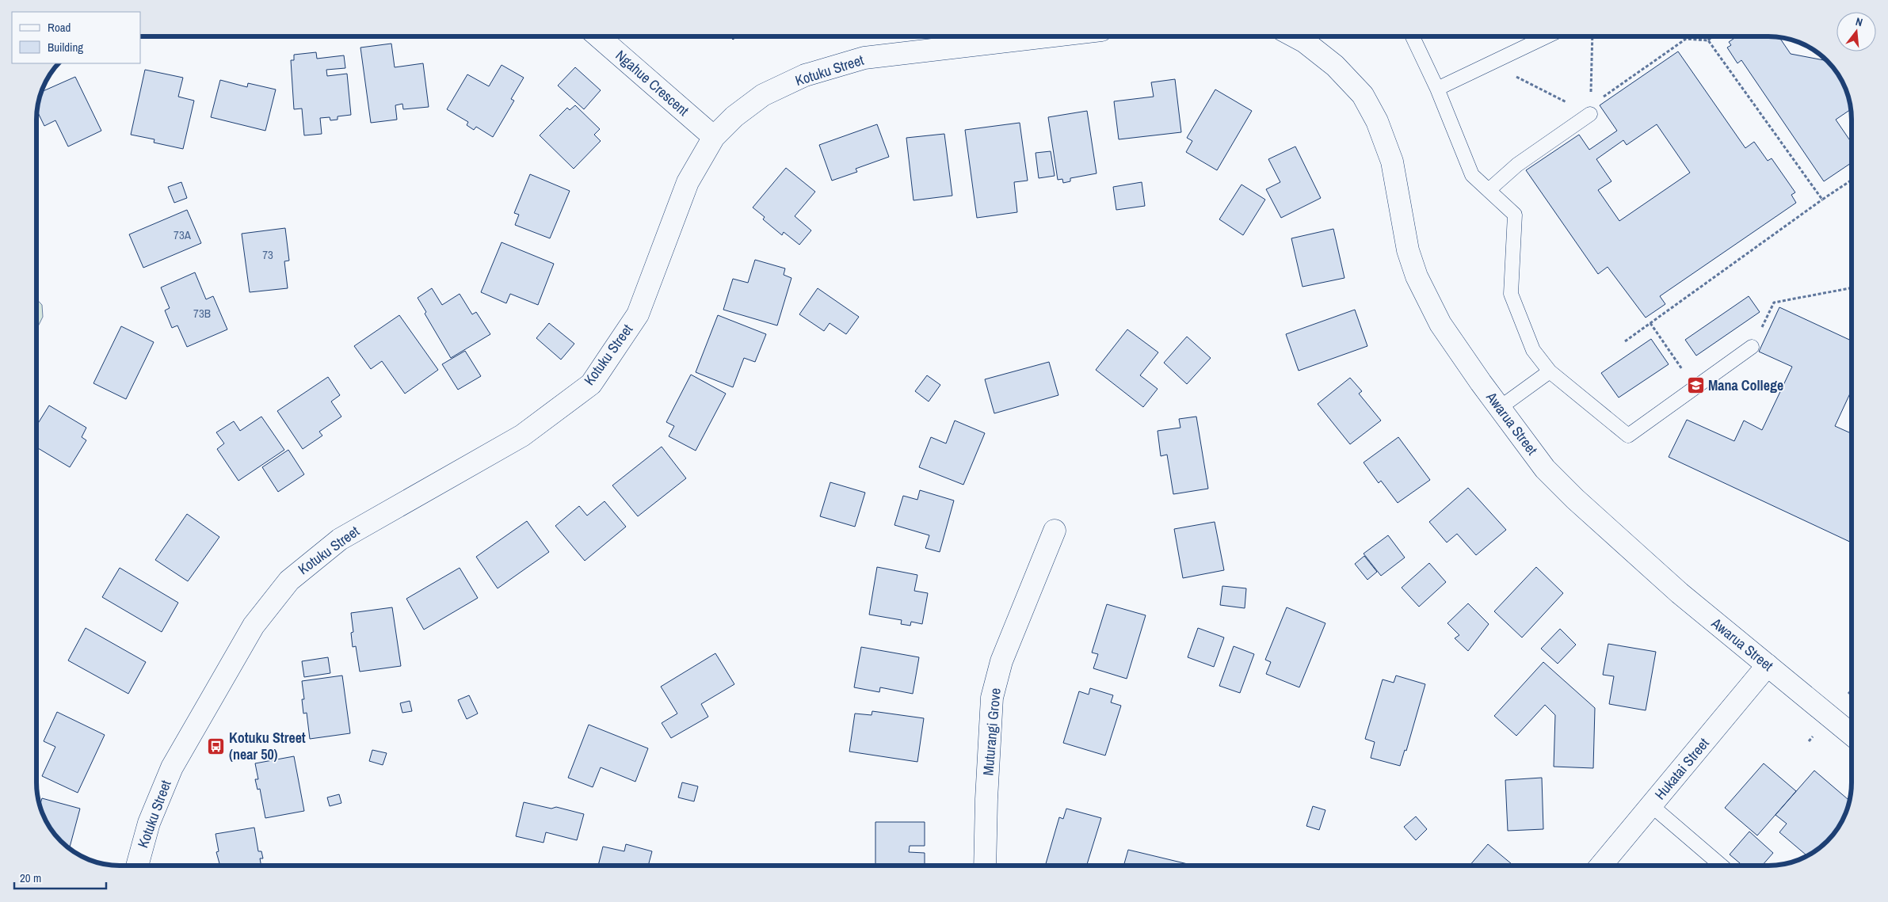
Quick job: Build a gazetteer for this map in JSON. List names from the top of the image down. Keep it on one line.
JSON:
{"streets":{"street":["Kotuku Street","Ngahue Crescent","Awarua Street","Muturangi Grove","Hukatai Street"]},"crossings":[["Kotuku Street","Ngahue Crescent"],["Awarua Street","Hukatai Street"]],"places":{"school or university":["Mana College"],"bus stop":["Kotuku Street (near 50)"]},"house_numbers":["73A","73","73B"],"legend":["Road","Building"],"scale_bar":"20 m","north":"top"}
